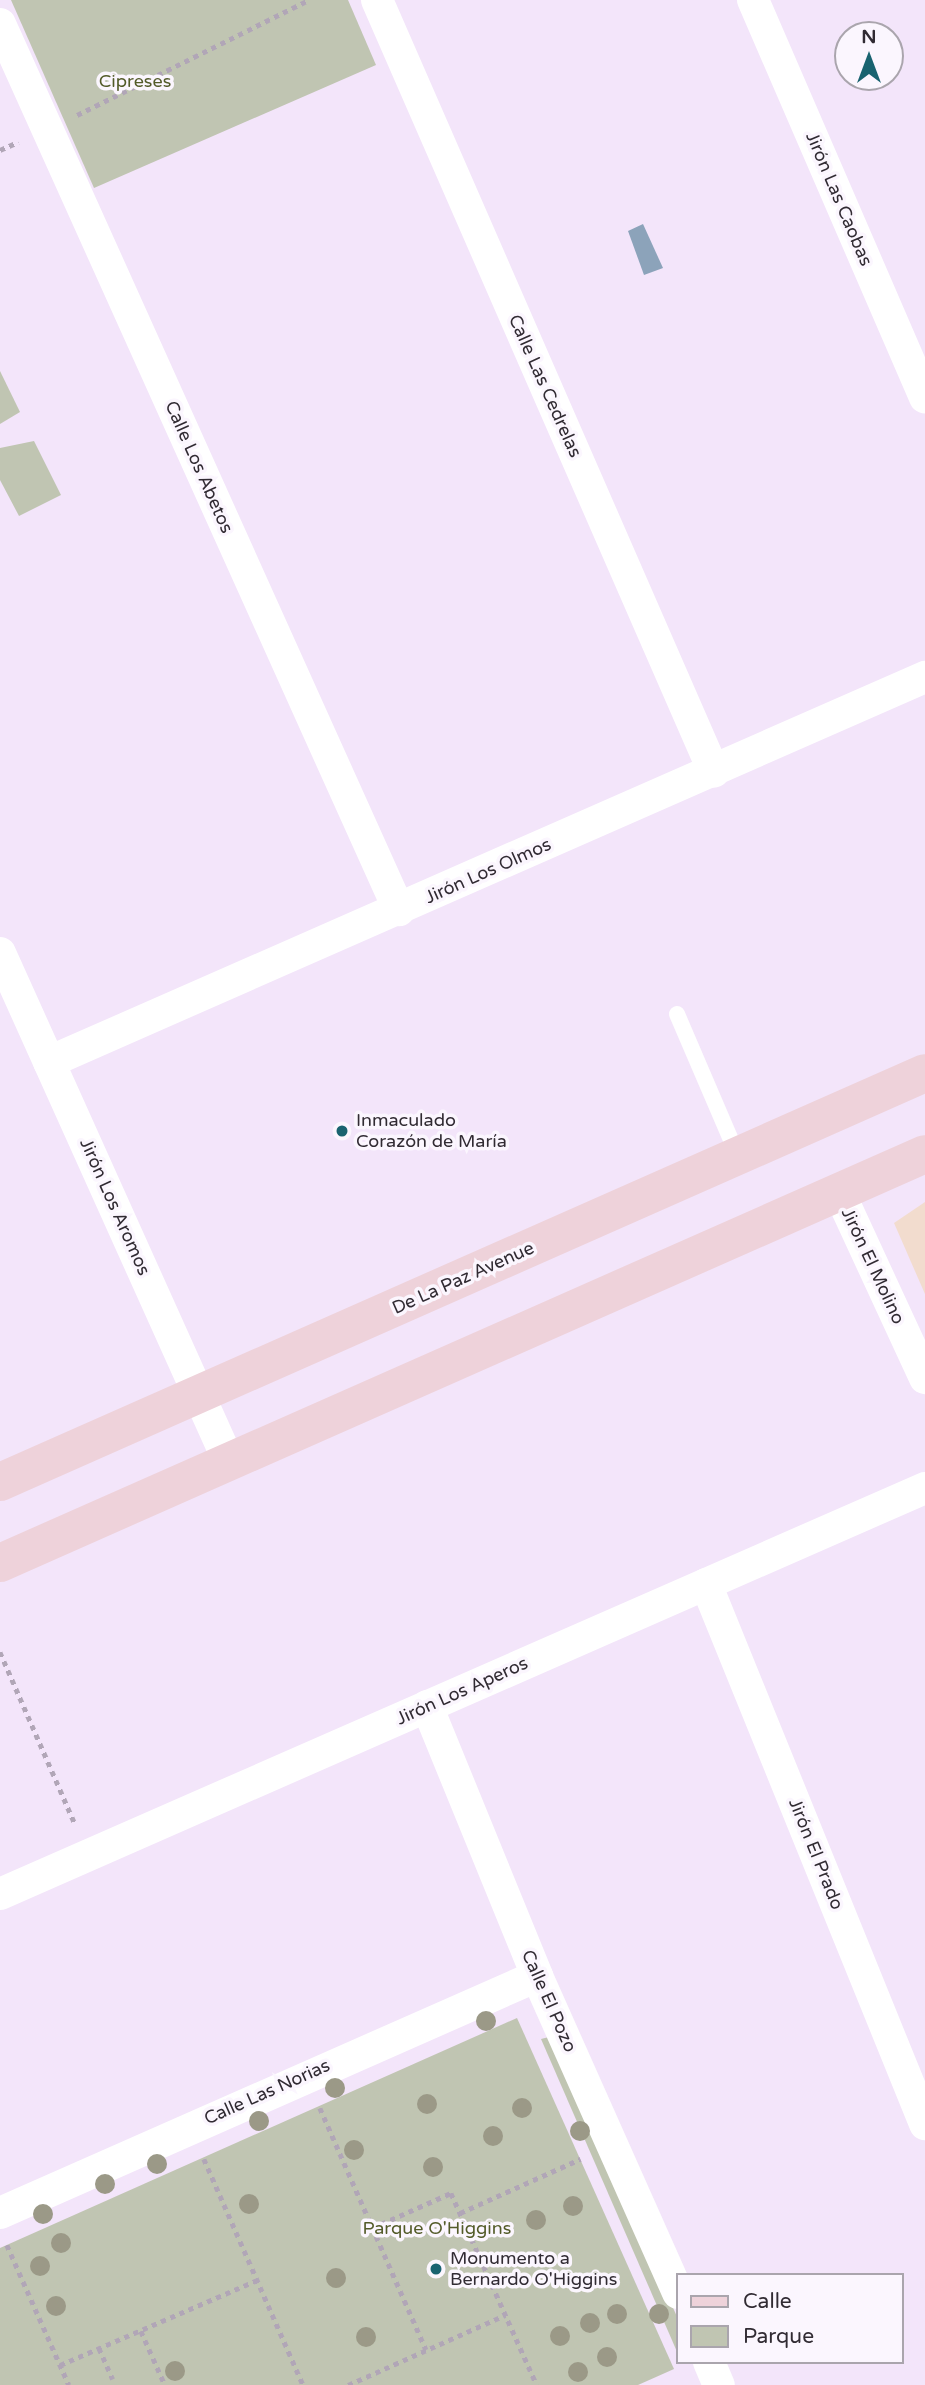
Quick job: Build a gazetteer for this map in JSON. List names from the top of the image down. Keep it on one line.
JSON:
{"streets":{"street":["Jirón Las Caobas","Calle Las Cedrelas","Calle Los Abetos","Jirón Los Olmos","Jirón Los Aromos","Jirón El Molino","De La Paz Avenue","Jirón Los Aperos","Jirón El Prado","Calle El Pozo","Calle Las Norias"]},"crossings":[["Calle Las Cedrelas","Jirón Los Olmos"],["Calle Los Abetos","Jirón Los Olmos"],["Jirón Los Olmos","Jirón Los Aromos"],["Jirón Los Aromos","De La Paz Avenue"],["Jirón Los Aperos","Jirón El Prado"],["Jirón Los Aperos","Calle El Pozo"],["Calle El Pozo","Calle Las Norias"]],"parks":["Cipreses","Parque O'Higgins"],"places":["Inmaculado Corazón de María","Monumento a Bernardo O'Higgins"],"legend":["Calle","Parque"],"north":"top"}
